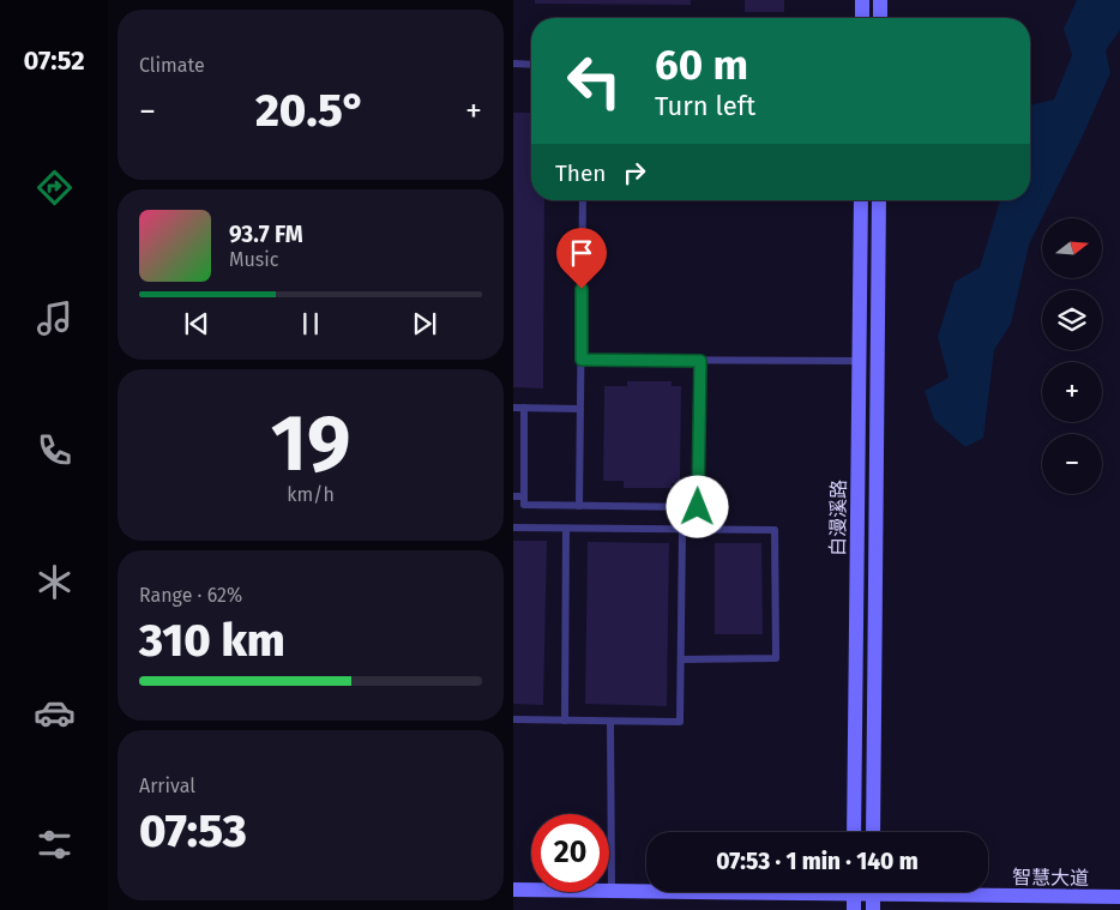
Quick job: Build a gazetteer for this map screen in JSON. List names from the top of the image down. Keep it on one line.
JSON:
{"streets":{"main road":["白漫溪路","智慧大道"]},"north":"right","page":{"tabs":"07:52","tile":["Climate",["19","km/h"],["Range · 62%","310 km"],["Arrival","07:53"]],"turn":["60 m","Turn left"],"heat":["−","20.5°","+"],"then":"Then","song":["93.7 FM","Music"],"map_buttons":["+","−"],"limit":"20","trip":"07:53 · 1 min · 140 m"}}
